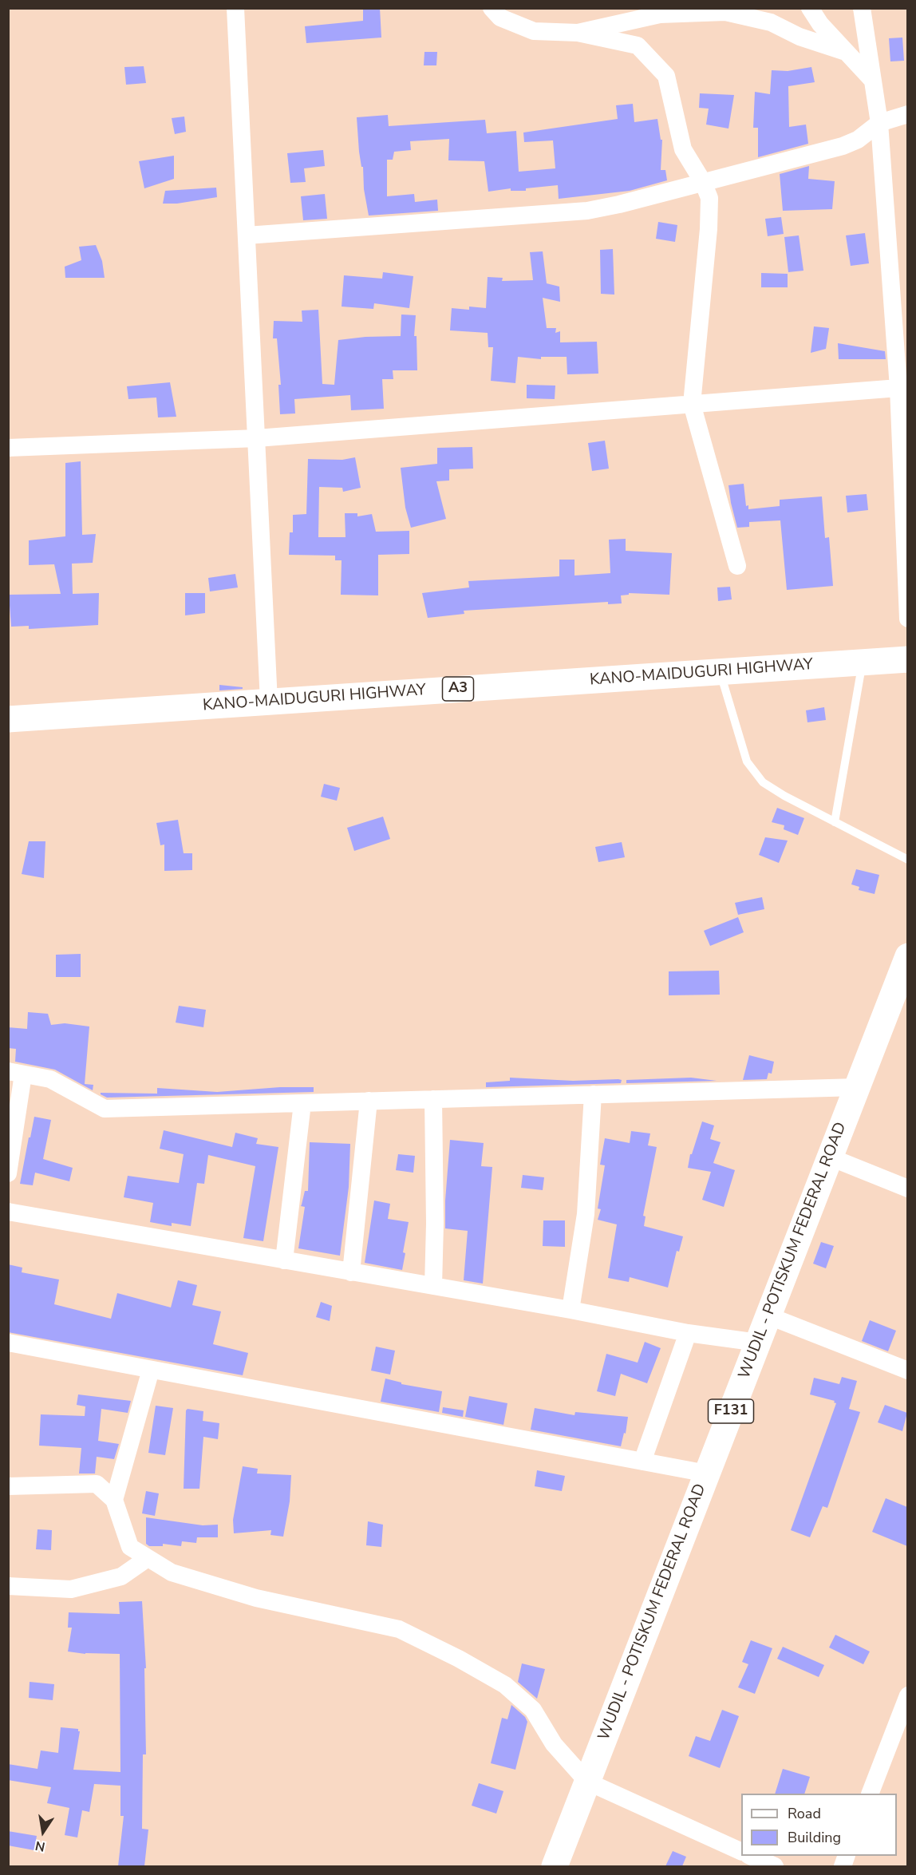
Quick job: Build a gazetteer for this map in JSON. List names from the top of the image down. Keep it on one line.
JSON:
{"streets":{"main road":["KANO-MAIDUGURI HIGHWAY","A3","WUDIL - POTISKUM FEDERAL ROAD","F131"]},"legend":["Road","Building"],"north":"bottom"}
